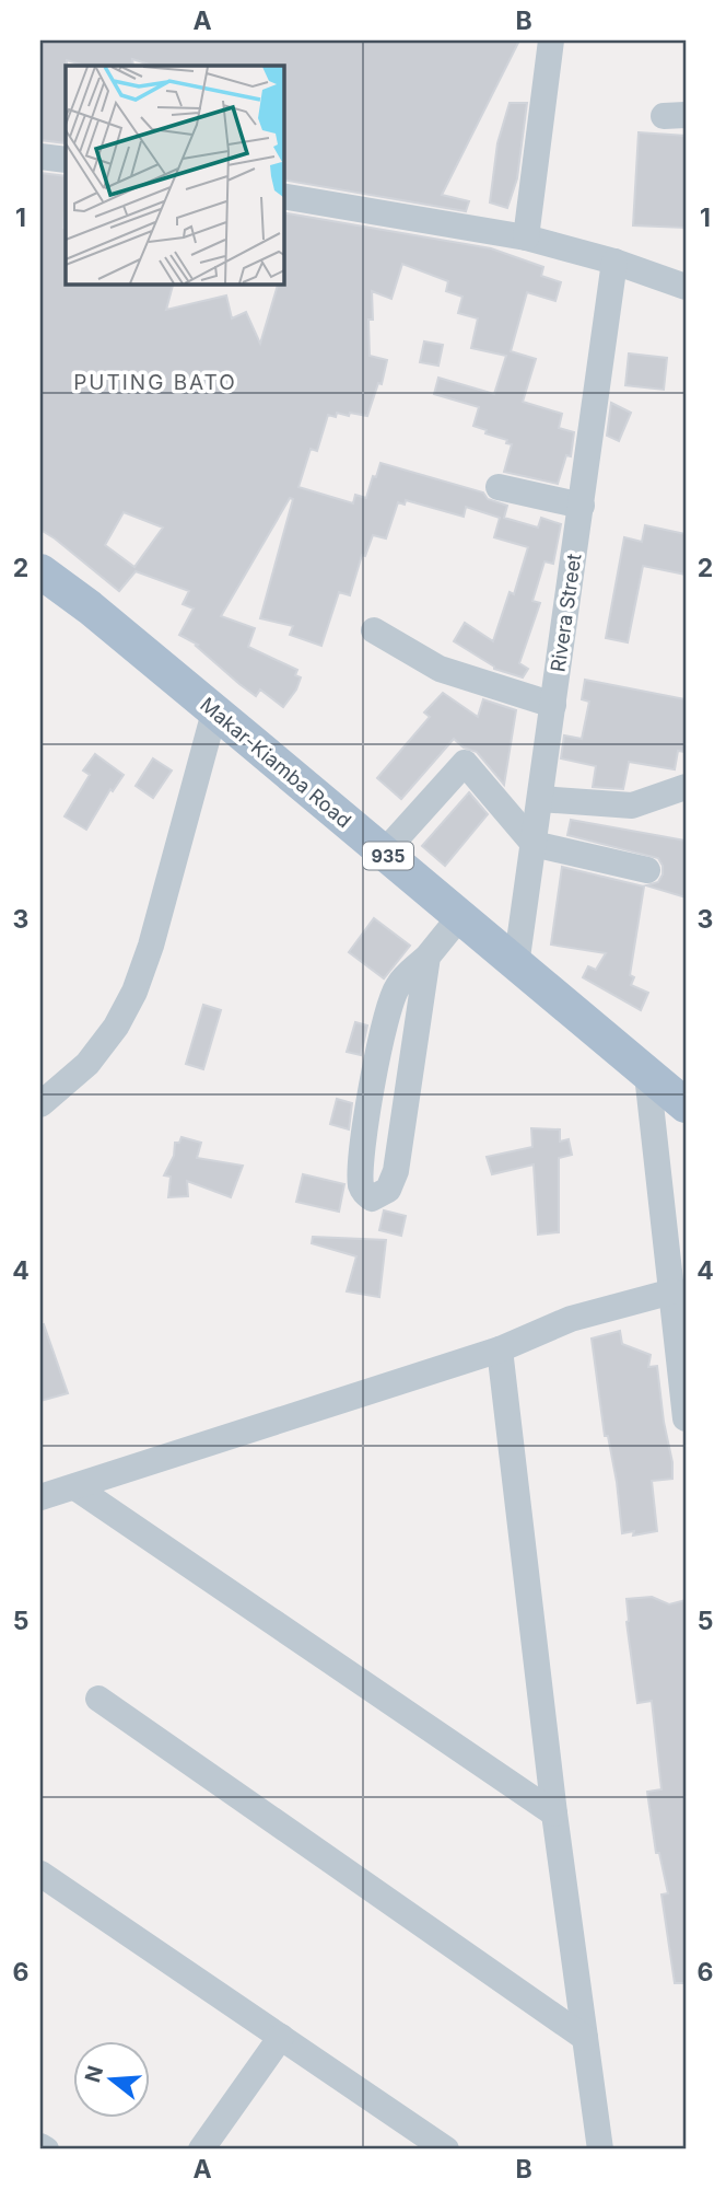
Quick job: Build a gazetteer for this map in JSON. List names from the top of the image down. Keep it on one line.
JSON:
{"streets":{"main road":["Makar-Kiamba Road","935"],"street":["Rivera Street"]},"crossings":[["Rivera Street","Makar-Kiamba Road"]],"districts":["PUTING BATO"],"north":"left","grid":{"columns":["A","B"],"rows":["1","2","3","4","5","6"]}}
